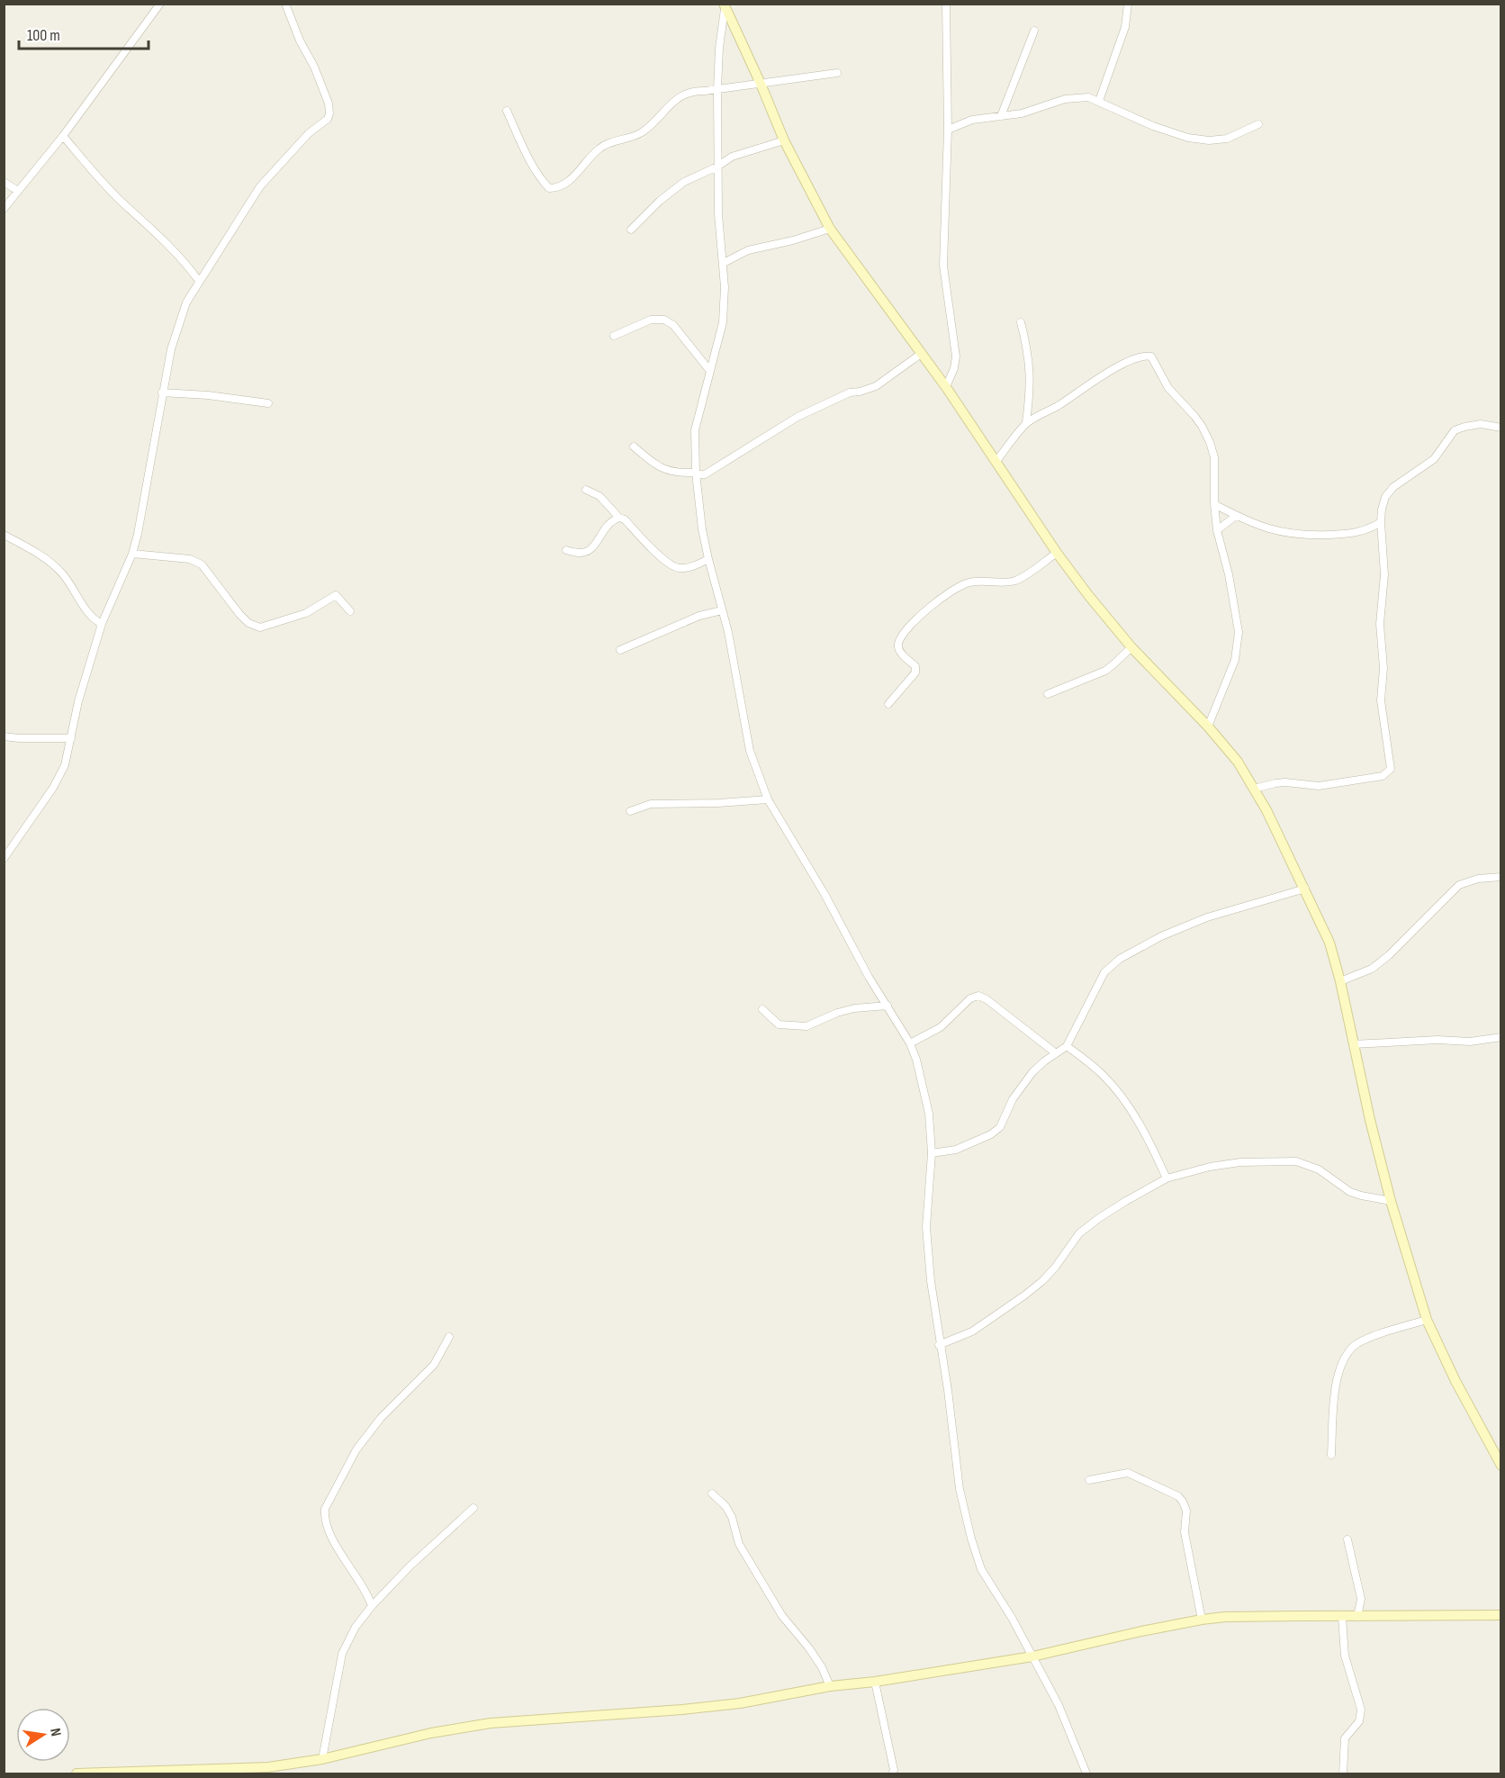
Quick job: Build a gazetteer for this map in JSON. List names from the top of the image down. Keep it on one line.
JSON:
{"scale_bar":"100 m","north":"right"}
